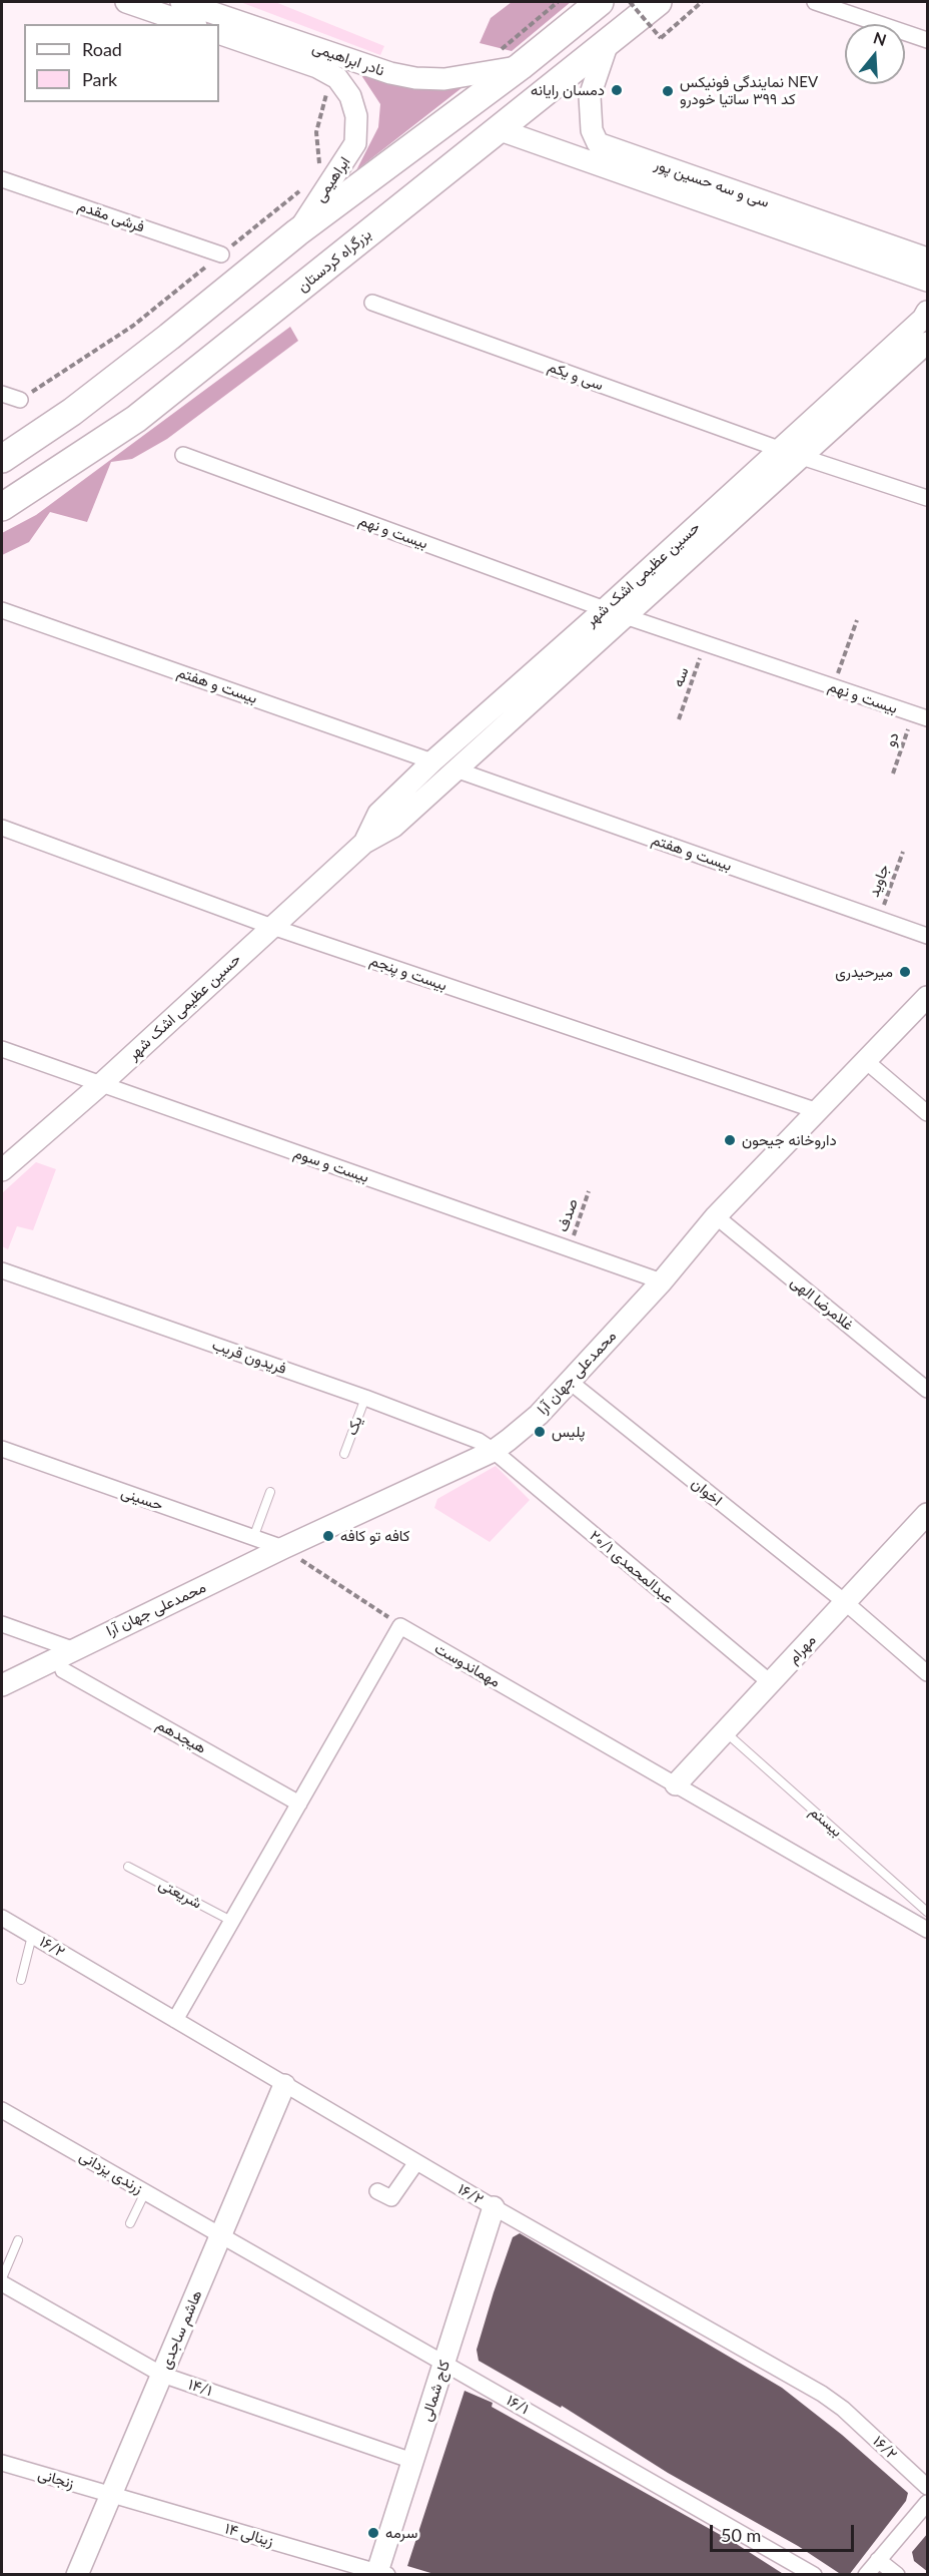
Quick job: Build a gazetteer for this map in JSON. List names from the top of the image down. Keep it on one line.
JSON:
{"streets":{"highway":["بزرگراه کردستان"],"street":["نادر ابراهیمی","ابراهیمی","سی و سه حسین پور","فرشی مقدم","سی و یکم","بیست و نهم","حسین عظیمی اشک شهر","بیست و هفتم","بیست و پنجم","بیست و سوم","غلامرضا الهی","فریدون قریب","محمدعلی جهان آرا","اخوان","حسینی","عبدالمحمدی ۲۰/۱","مهرام","مهماندوست","هیجدهم","۱۶/۲","زرندی یزدانی","هاشم ساجدی","۱۴/۱","کاج شمالی","۱۶/۱","زنجانی","زینالی ۱۴"],"lane":["یک","بیستم","شریعتی"],"path":["سه","دو","جاوید","صدف"]},"crossings":[["نادر ابراهیمی","ابراهیمی"],["سی و سه حسین پور","بزرگراه کردستان"],["سی و یکم","حسین عظیمی اشک شهر"],["بیست و نهم","حسین عظیمی اشک شهر"],["بیست و نهم","سه"],["بیست و نهم","دو"],["حسین عظیمی اشک شهر","بیست و هفتم"],["حسین عظیمی اشک شهر","بیست و پنجم"],["حسین عظیمی اشک شهر","بیست و سوم"],["بیست و هفتم","جاوید"],["بیست و پنجم","محمدعلی جهان آرا"],["بیست و سوم","صدف"],["بیست و سوم","محمدعلی جهان آرا"],["غلامرضا الهی","محمدعلی جهان آرا"],["فریدون قریب","محمدعلی جهان آرا"],["فریدون قریب","یک"],["فریدون قریب","عبدالمحمدی ۲۰/۱"],["محمدعلی جهان آرا","اخوان"],["محمدعلی جهان آرا","حسینی"],["محمدعلی جهان آرا","عبدالمحمدی ۲۰/۱"],["اخوان","مهرام"],["عبدالمحمدی ۲۰/۱","مهرام"],["مهرام","مهماندوست"],["مهرام","بیستم"],["۱۶/۲","هاشم ساجدی"],["۱۶/۲","کاج شمالی"],["زرندی یزدانی","هاشم ساجدی"],["زرندی یزدانی","۱۶/۱"],["هاشم ساجدی","۱۴/۱"],["هاشم ساجدی","۱۶/۱"],["هاشم ساجدی","زنجانی"],["هاشم ساجدی","زینالی ۱۴"],["۱۴/۱","کاج شمالی"],["کاج شمالی","۱۶/۱"],["کاج شمالی","زینالی ۱۴"],["زنجانی","زینالی ۱۴"]],"places":["دمسان رایانه","نمایندگی فونیکس NEV کد ۳۹۹ ساتیا خودرو","میرحیدری","داروخانه جیحون","پلیس","کافه تو کافه","سرمه"],"legend":["Road","Park"],"scale_bar":"50 m","north":"top"}
